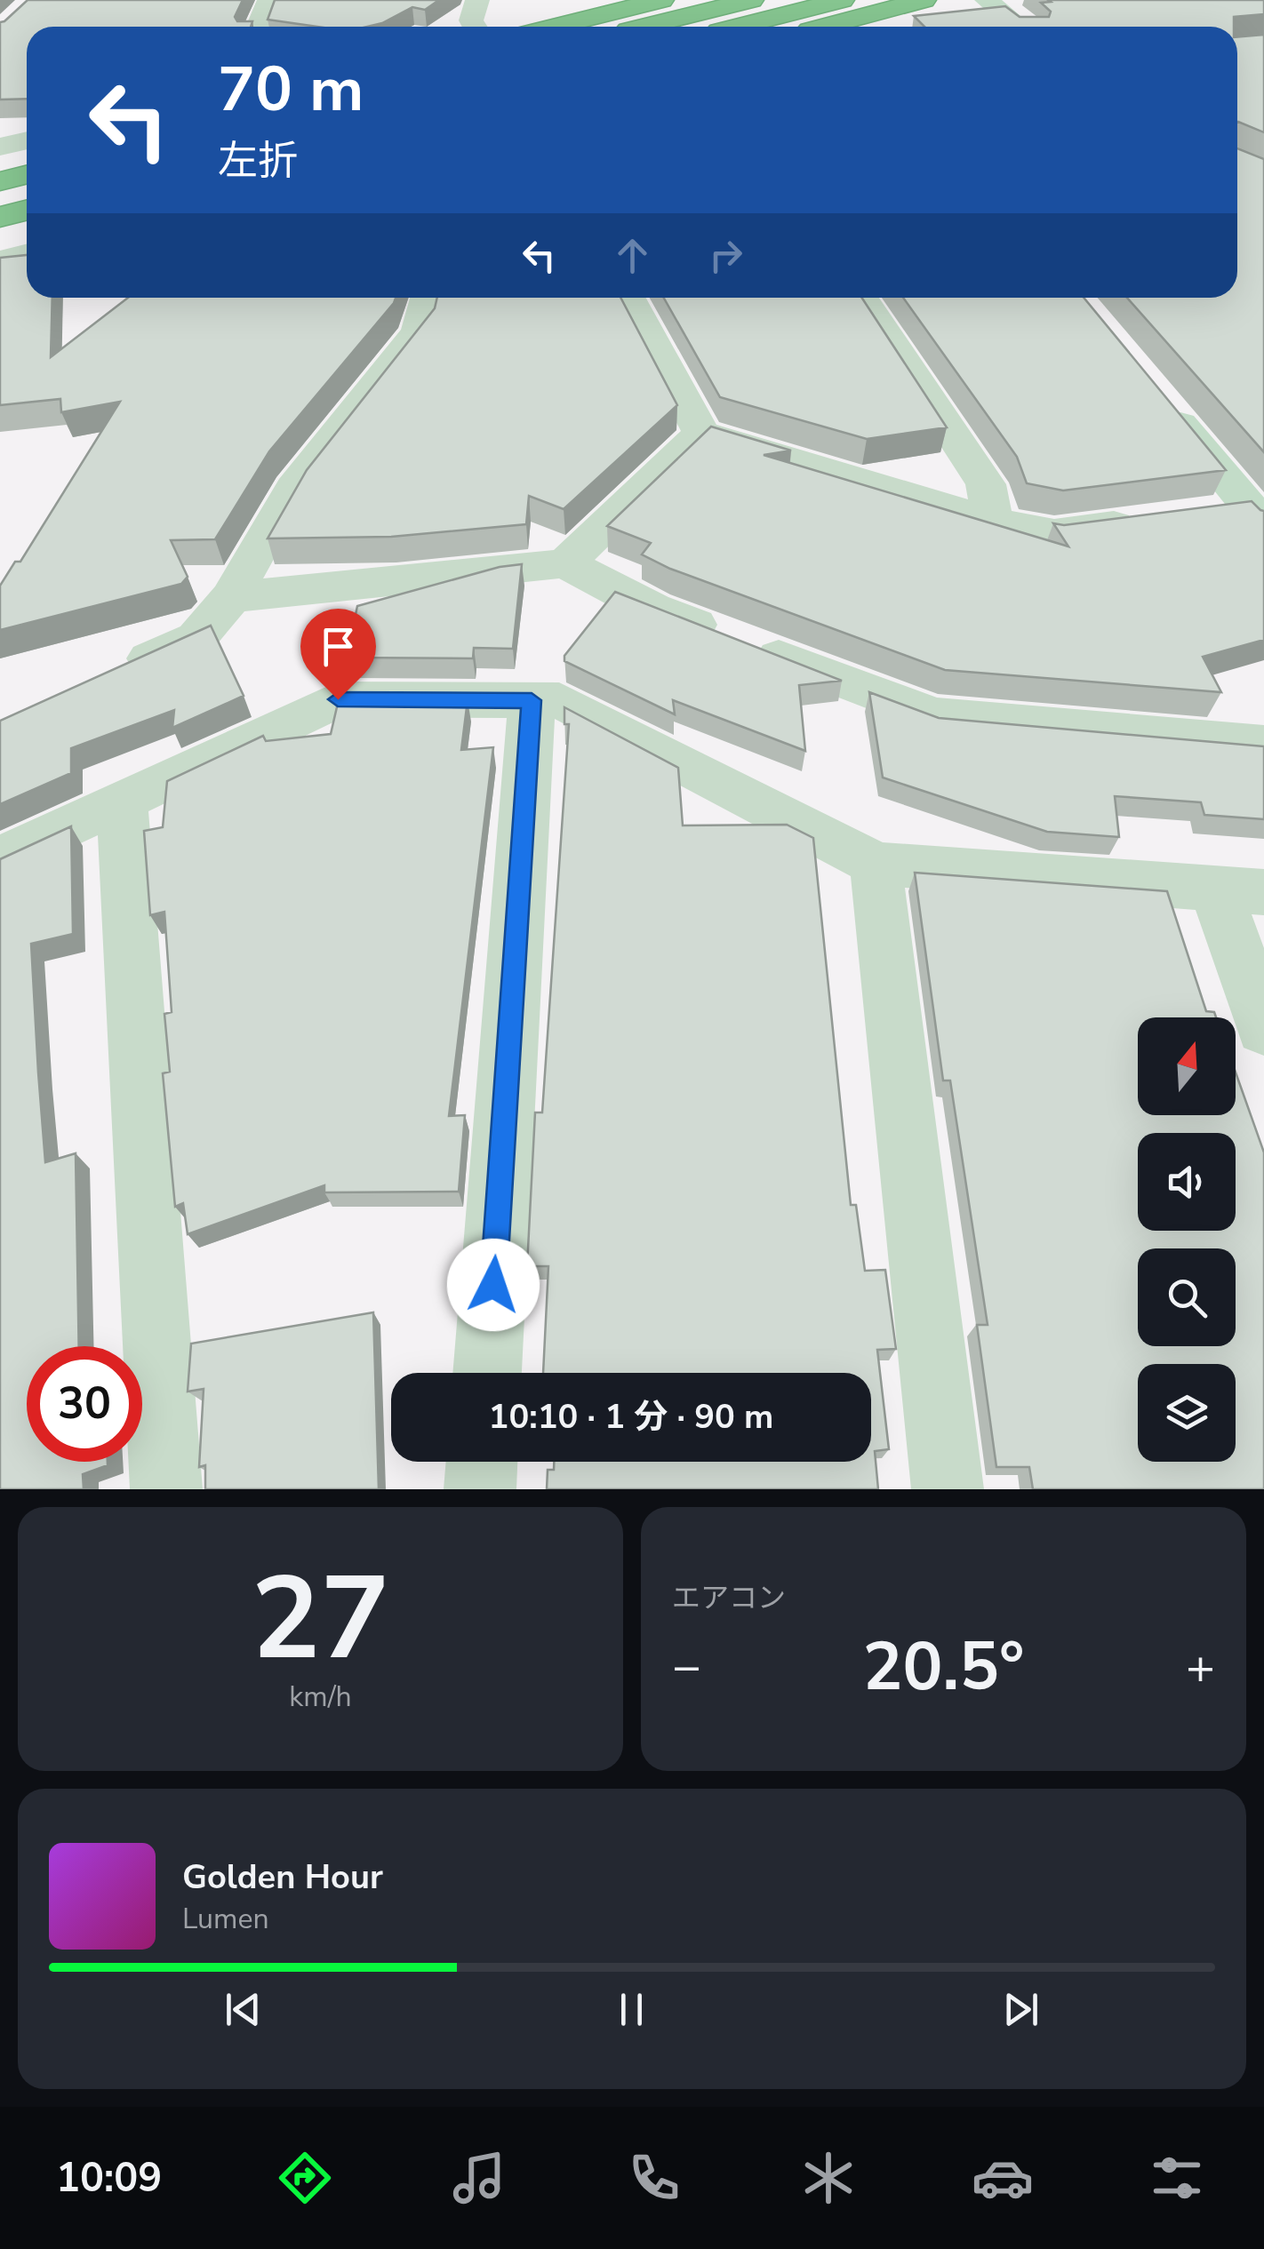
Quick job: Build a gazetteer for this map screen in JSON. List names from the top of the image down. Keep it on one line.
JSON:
{"north":"top","page":{"turn":["70 m","左折"],"limit":"30","trip":"10:10 · 1 分 · 90 m","tile":[["27","km/h"],"エアコン"],"heat":["−","20.5°","+"],"song":["Golden Hour","Lumen"],"tabs":"10:09"}}
